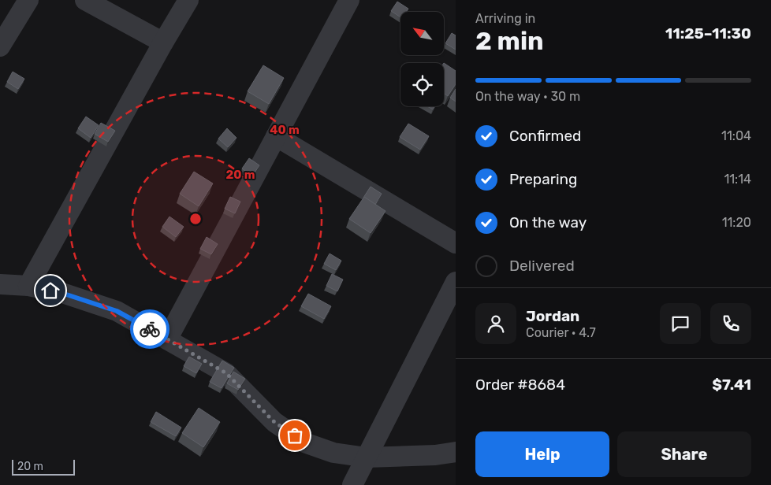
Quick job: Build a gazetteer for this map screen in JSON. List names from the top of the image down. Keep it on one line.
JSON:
{"scale_bar":"20 m","north":"top left","page":{"heading":["2 min","Arriving in","11:25–11:30"],"panel":["Jordan","Courier · 4.7","Order #8684","$7.41"],"bar":"On the way · 30 m","list":[["Confirmed","11:04"],["Preparing","11:14"],["On the way","11:20"],"Delivered"],"buttons":["Help","Share"],"scale":"20 m"},"rings":["40 m","20 m"]}
